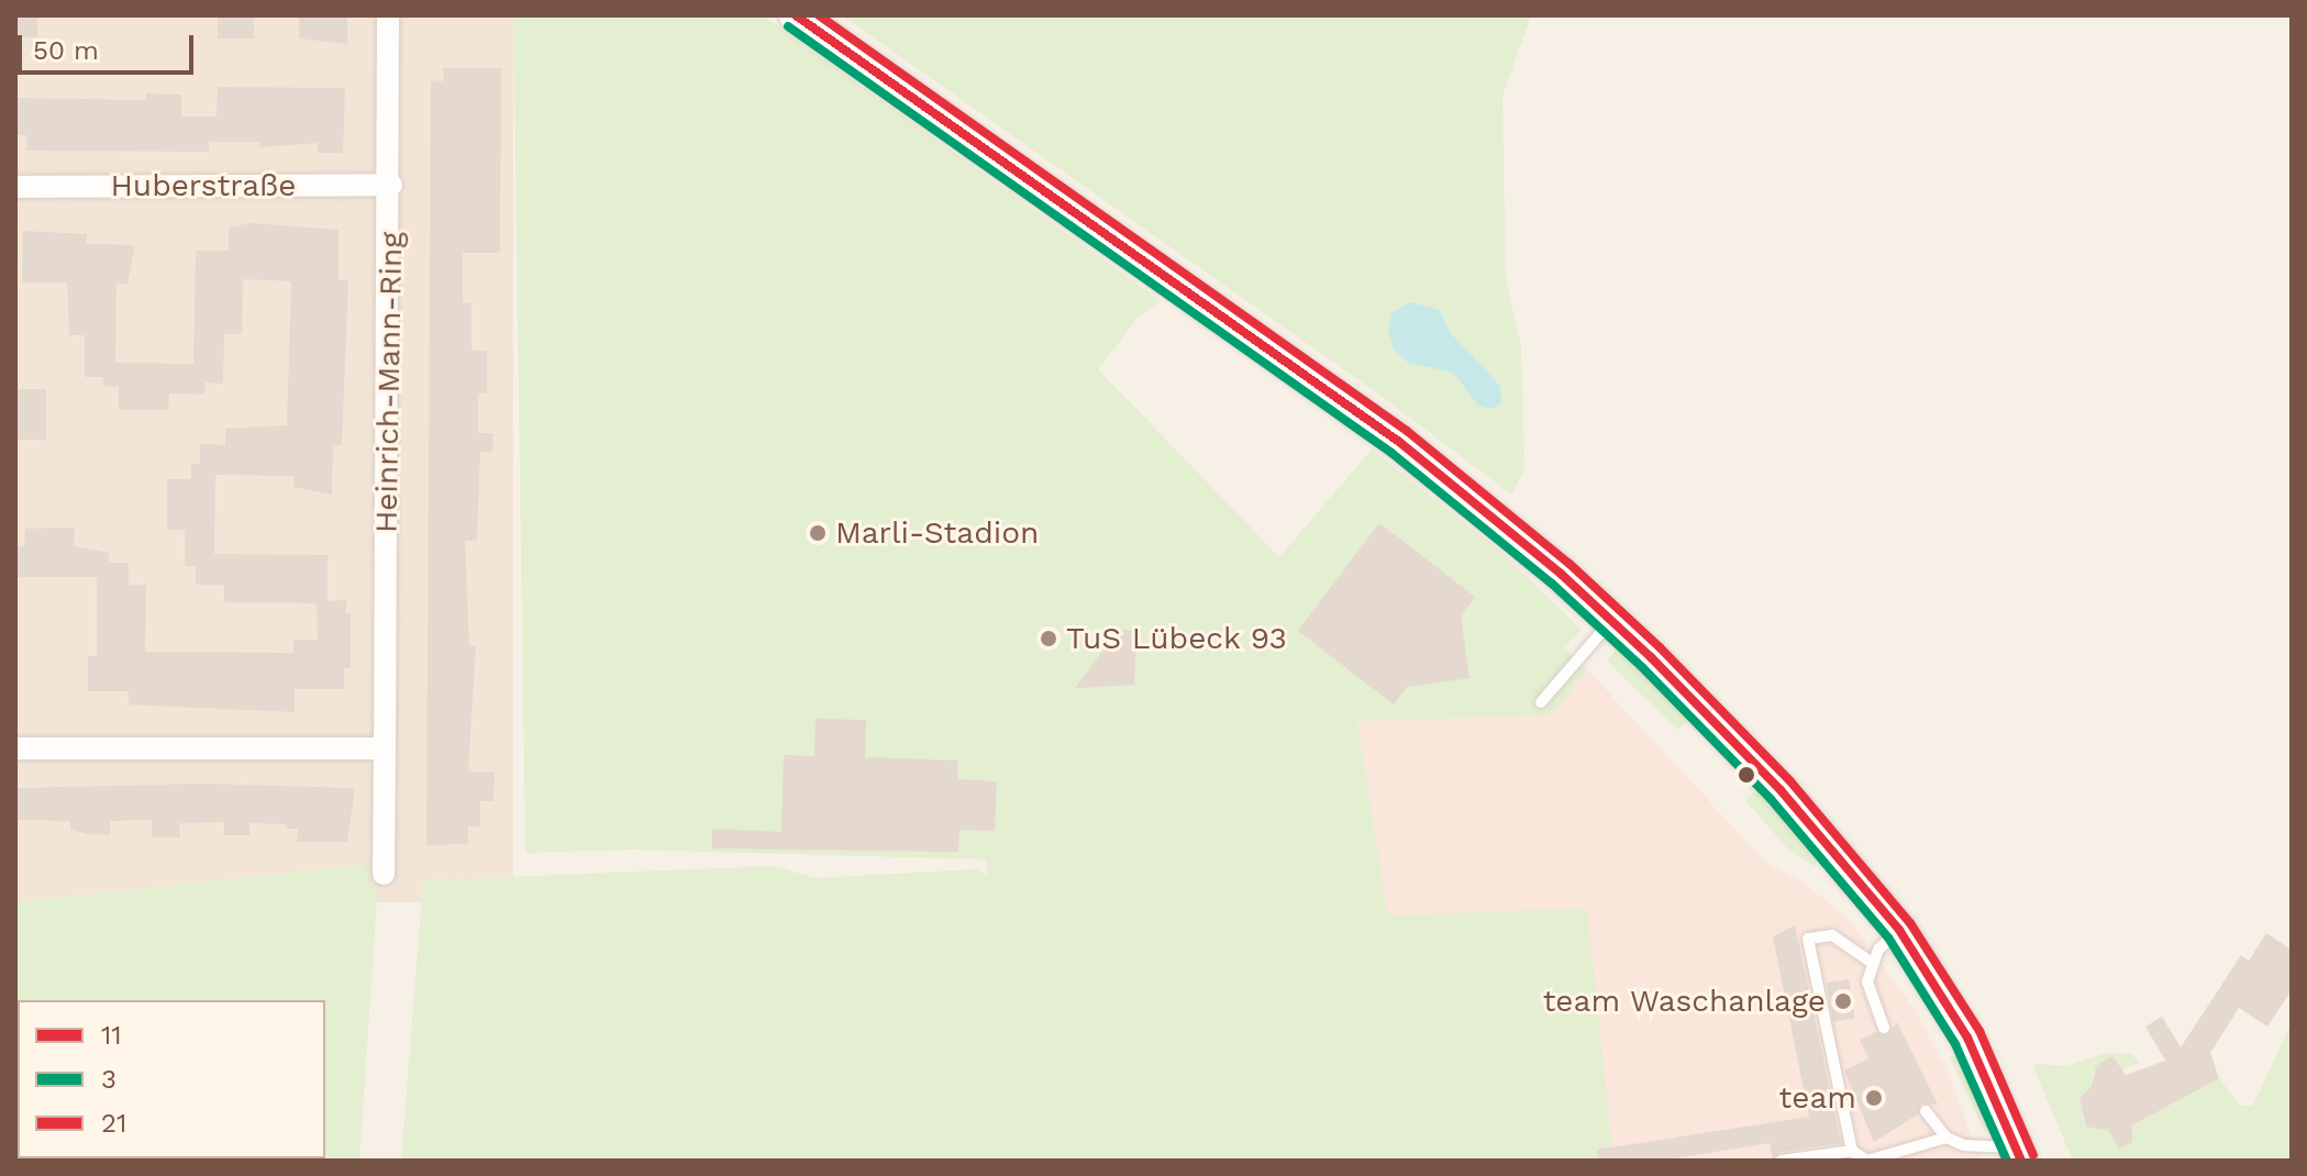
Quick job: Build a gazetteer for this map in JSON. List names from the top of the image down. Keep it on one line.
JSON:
{"streets":{"street":["Huberstraße","Heinrich-Mann-Ring"]},"crossings":[["Huberstraße","Heinrich-Mann-Ring"]],"places":["Marli-Stadion","TuS Lübeck 93","team Waschanlage","team"],"lines":["transit line 11","transit line 21","transit line 3"],"legend":["11","3","21"],"scale_bar":"50 m"}
